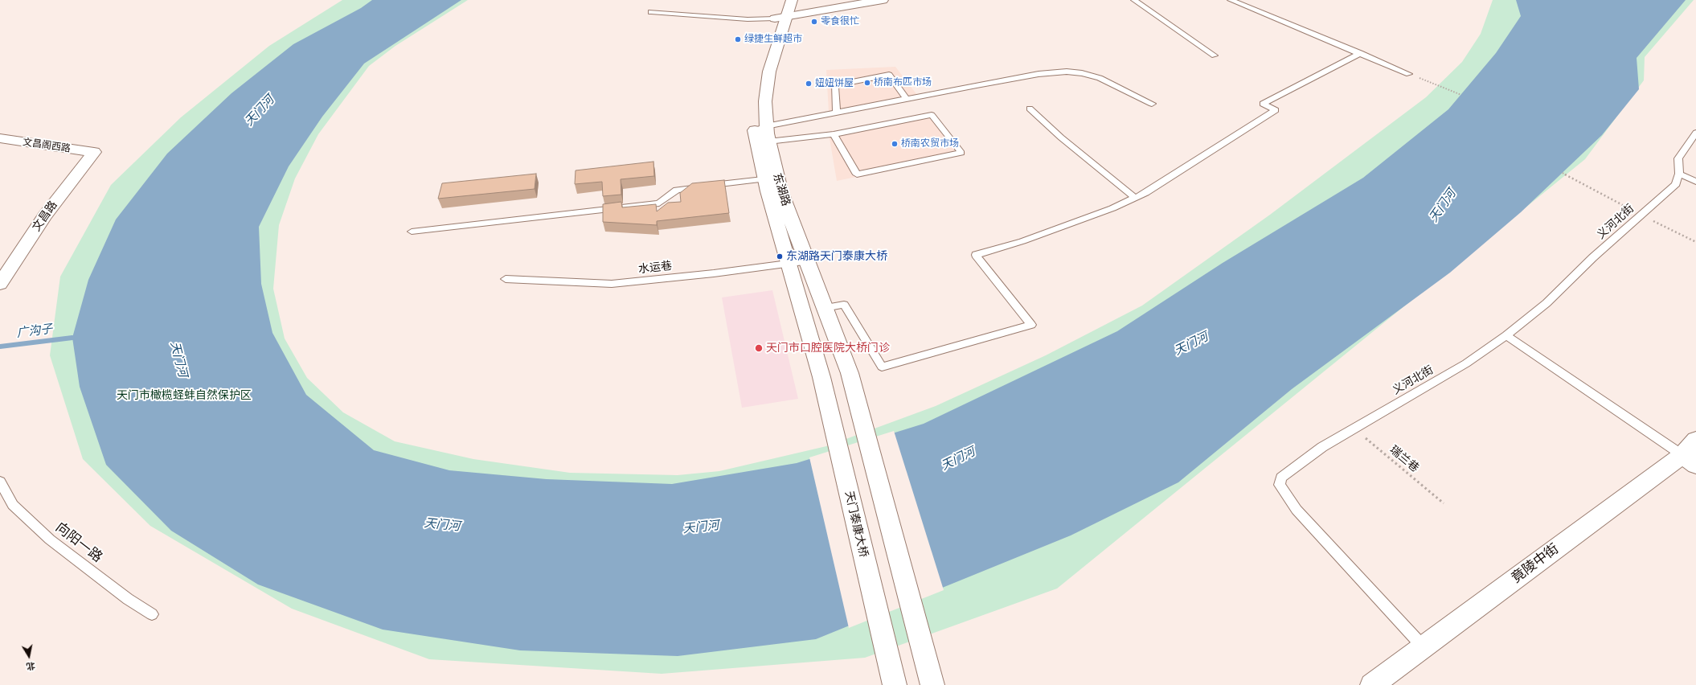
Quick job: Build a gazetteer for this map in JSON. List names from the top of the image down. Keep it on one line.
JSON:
{"streets":{"main road":["文昌阁西路","东湖路","文昌路","天门泰康大桥","竟陵中街"],"lane":["义河北街","水运巷","向阳一路"],"path":["瑞兰巷"]},"crossings":[["文昌阁西路","文昌路"],["东湖路","水运巷"],["东湖路","天门泰康大桥"],["义河北街","瑞兰巷"],["义河北街","竟陵中街"]],"water":["天门河","广沟子"],"parks":["天门市橄榄蛏蚌自然保护区"],"places":["零食很忙","绿捷生鲜超市","桥南布匹市场","妞妞饼屋","桥南农贸市场","东湖路天门泰康大桥","天门市口腔医院大桥门诊"],"north":"bottom"}
